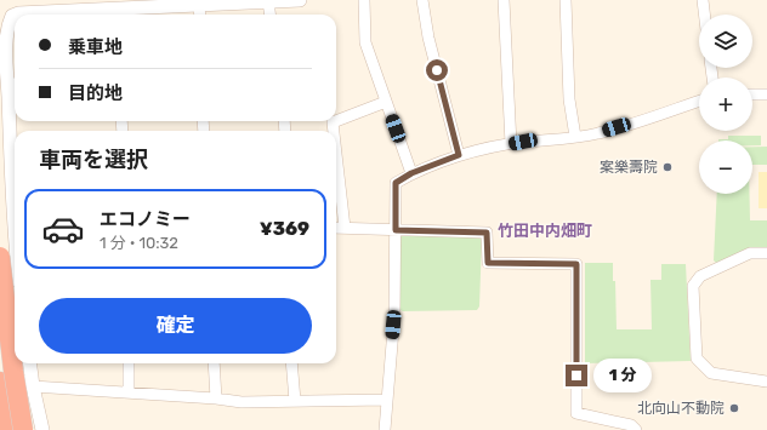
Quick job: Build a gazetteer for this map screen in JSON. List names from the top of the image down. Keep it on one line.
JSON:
{"districts":["竹田中内畑町"],"places":["案樂壽院","北向山不動院"],"page":{"map_buttons":["+","−"],"banner":["乗車地","目的地"],"heading":"車両を選択","list":[{"name":"エコノミー","note":"1 分 · 10:32","value":"¥369"}],"buttons":"確定","bubble":"1 分"}}
